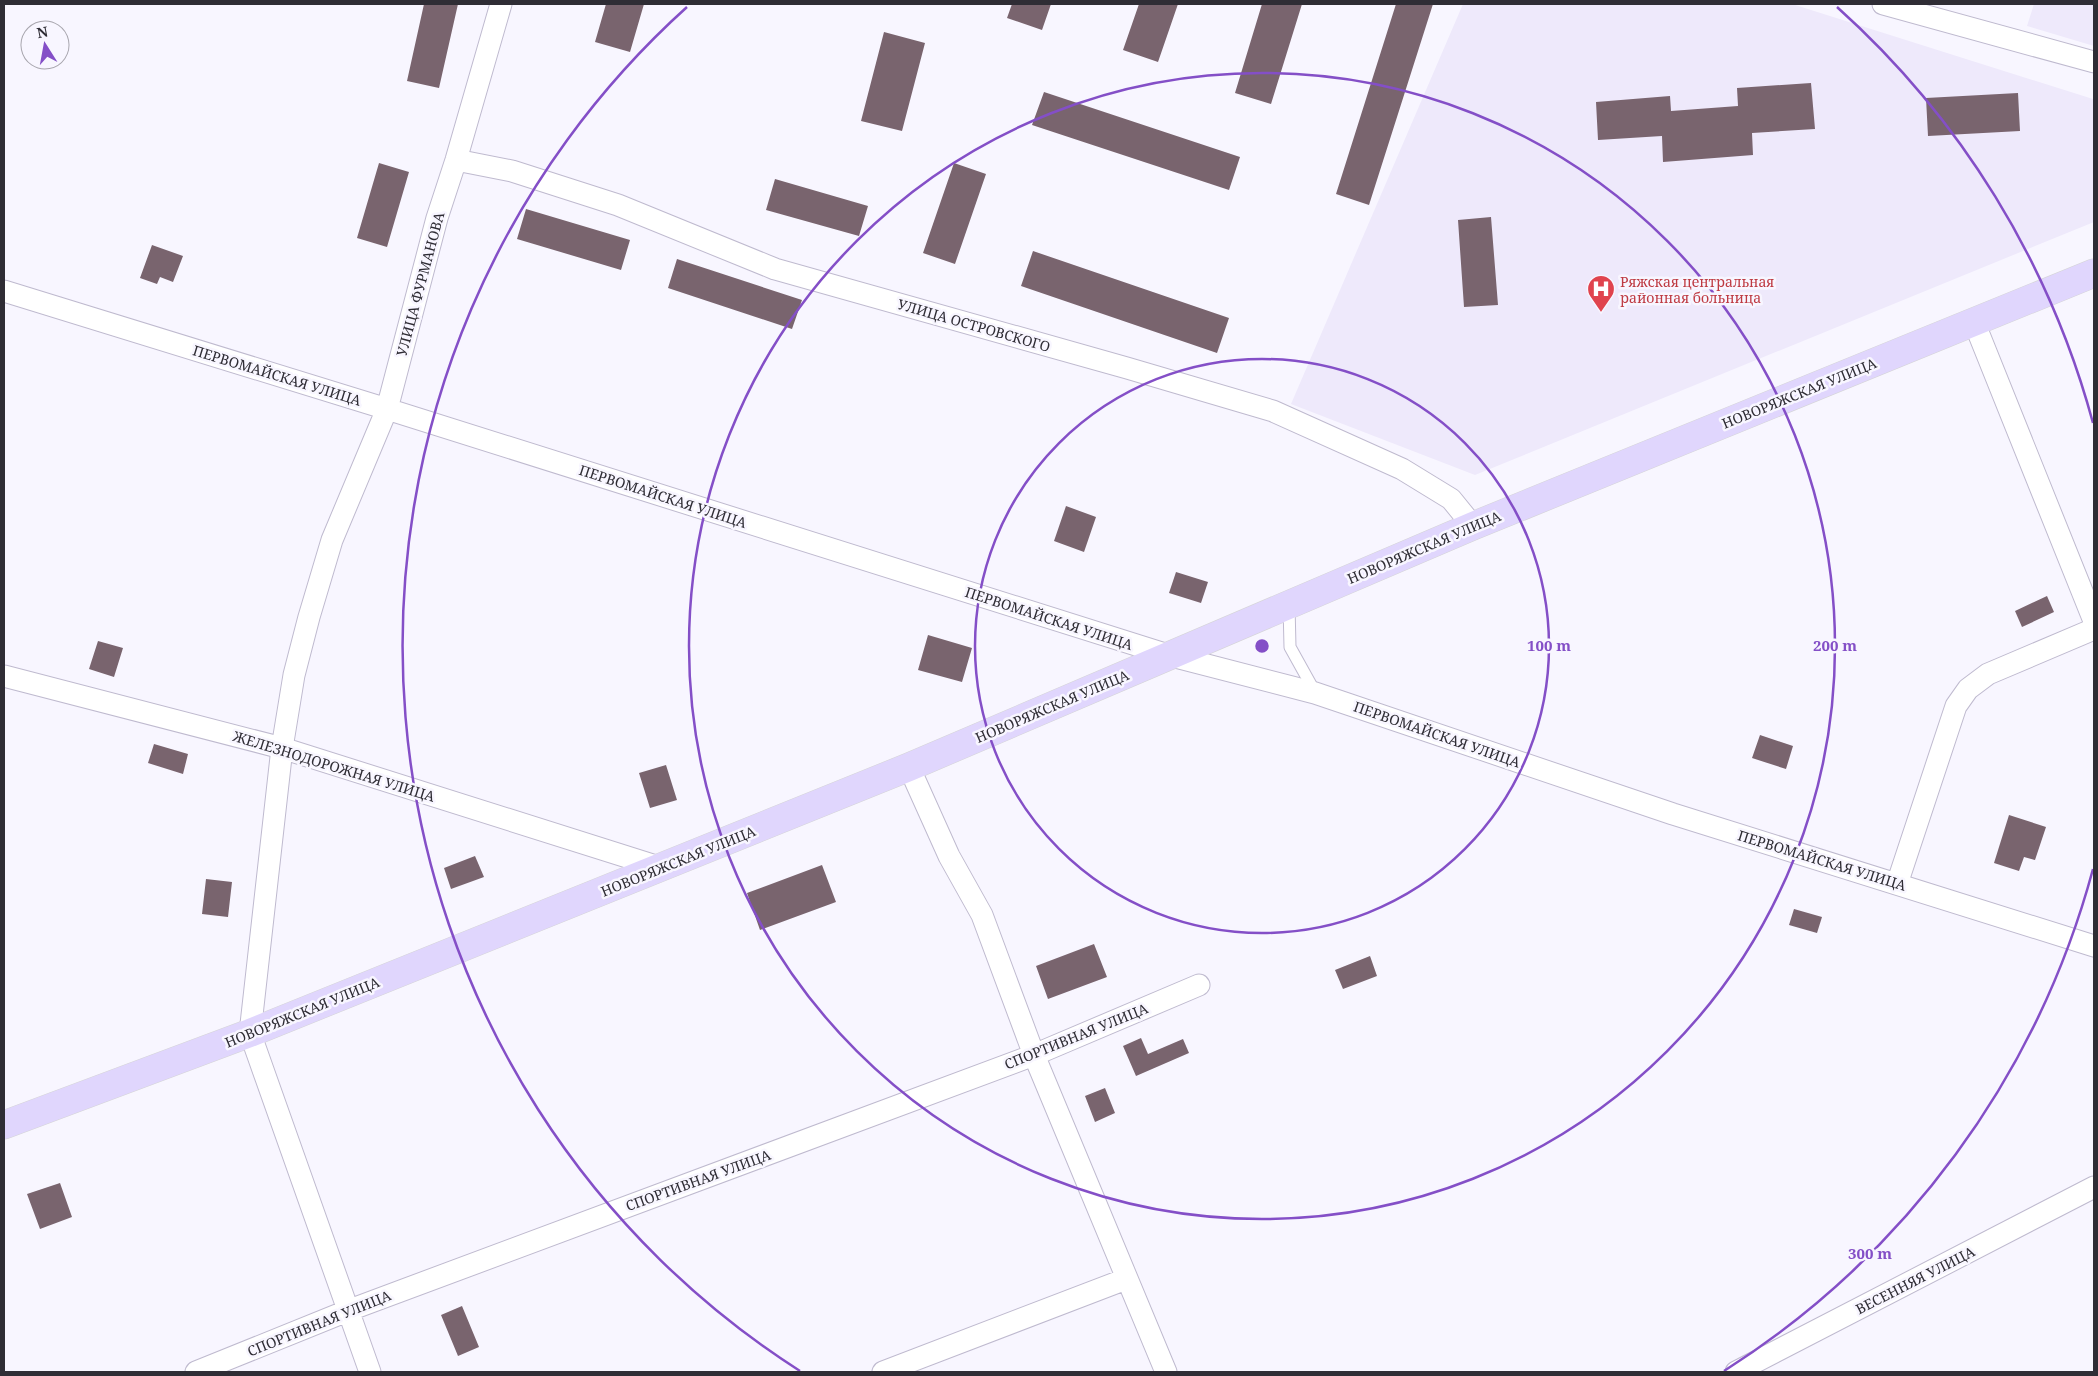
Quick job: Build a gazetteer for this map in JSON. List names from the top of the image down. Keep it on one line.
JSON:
{"streets":{"main road":["НОВОРЯЖСКАЯ УЛИЦА"],"street":["УЛИЦА ФУРМАНОВА","УЛИЦА ОСТРОВСКОГО","ПЕРВОМАЙСКАЯ УЛИЦА","ЖЕЛЕЗНОДОРОЖНАЯ УЛИЦА","СПОРТИВНАЯ УЛИЦА","ВЕСЕННЯЯ УЛИЦА"]},"crossings":[["УЛИЦА ФУРМАНОВА","УЛИЦА ОСТРОВСКОГО"],["УЛИЦА ФУРМАНОВА","ПЕРВОМАЙСКАЯ УЛИЦА"],["УЛИЦА ФУРМАНОВА","НОВОРЯЖСКАЯ УЛИЦА"],["УЛИЦА ФУРМАНОВА","ЖЕЛЕЗНОДОРОЖНАЯ УЛИЦА"],["УЛИЦА ОСТРОВСКОГО","НОВОРЯЖСКАЯ УЛИЦА"],["ПЕРВОМАЙСКАЯ УЛИЦА","НОВОРЯЖСКАЯ УЛИЦА"],["НОВОРЯЖСКАЯ УЛИЦА","ЖЕЛЕЗНОДОРОЖНАЯ УЛИЦА"]],"places":{"hospital":["Ряжская центральная районная больница"]},"north":"top","rings":["100 m","200 m","300 m"]}
